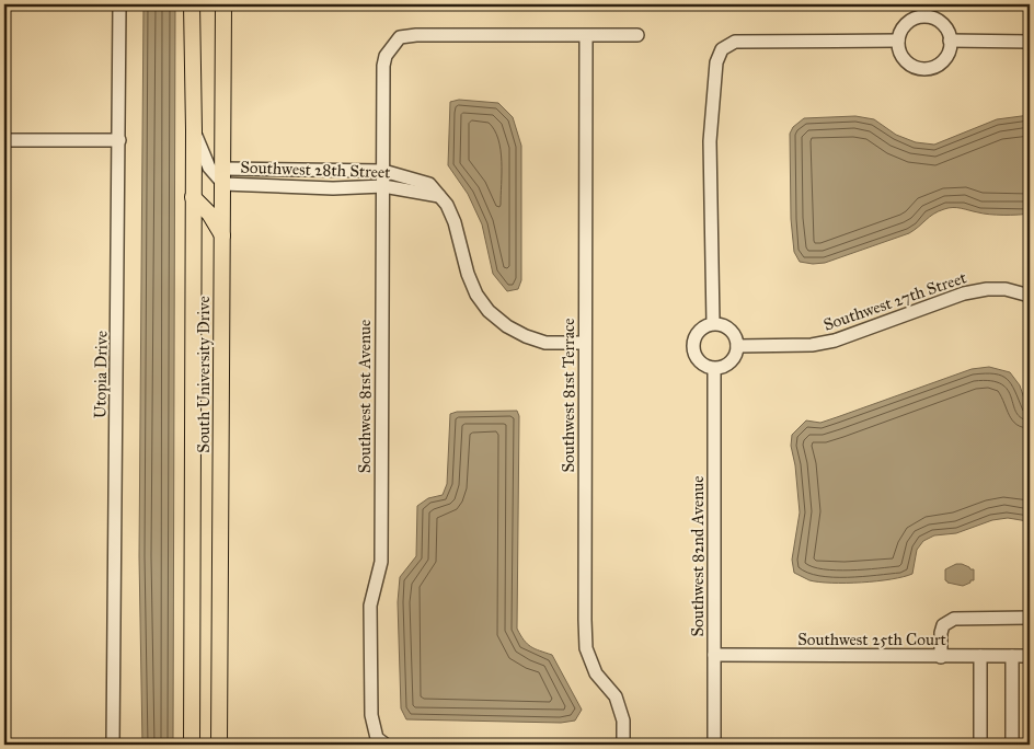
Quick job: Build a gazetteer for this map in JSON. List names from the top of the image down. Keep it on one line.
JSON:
{"streets":{"main road":["South University Drive"],"street":["Southwest 28th Street","Southwest 27th Street","Utopia Drive","Southwest 81st Terrace","Southwest 81st Avenue","Southwest 82nd Avenue","Southwest 25th Court"]},"crossings":[["Southwest 28th Street","South University Drive"],["Southwest 28th Street","Southwest 81st Terrace"],["Southwest 28th Street","Southwest 81st Avenue"],["Southwest 27th Street","Southwest 82nd Avenue"],["Southwest 81st Terrace","Southwest 81st Avenue"],["Southwest 82nd Avenue","Southwest 25th Court"]]}
